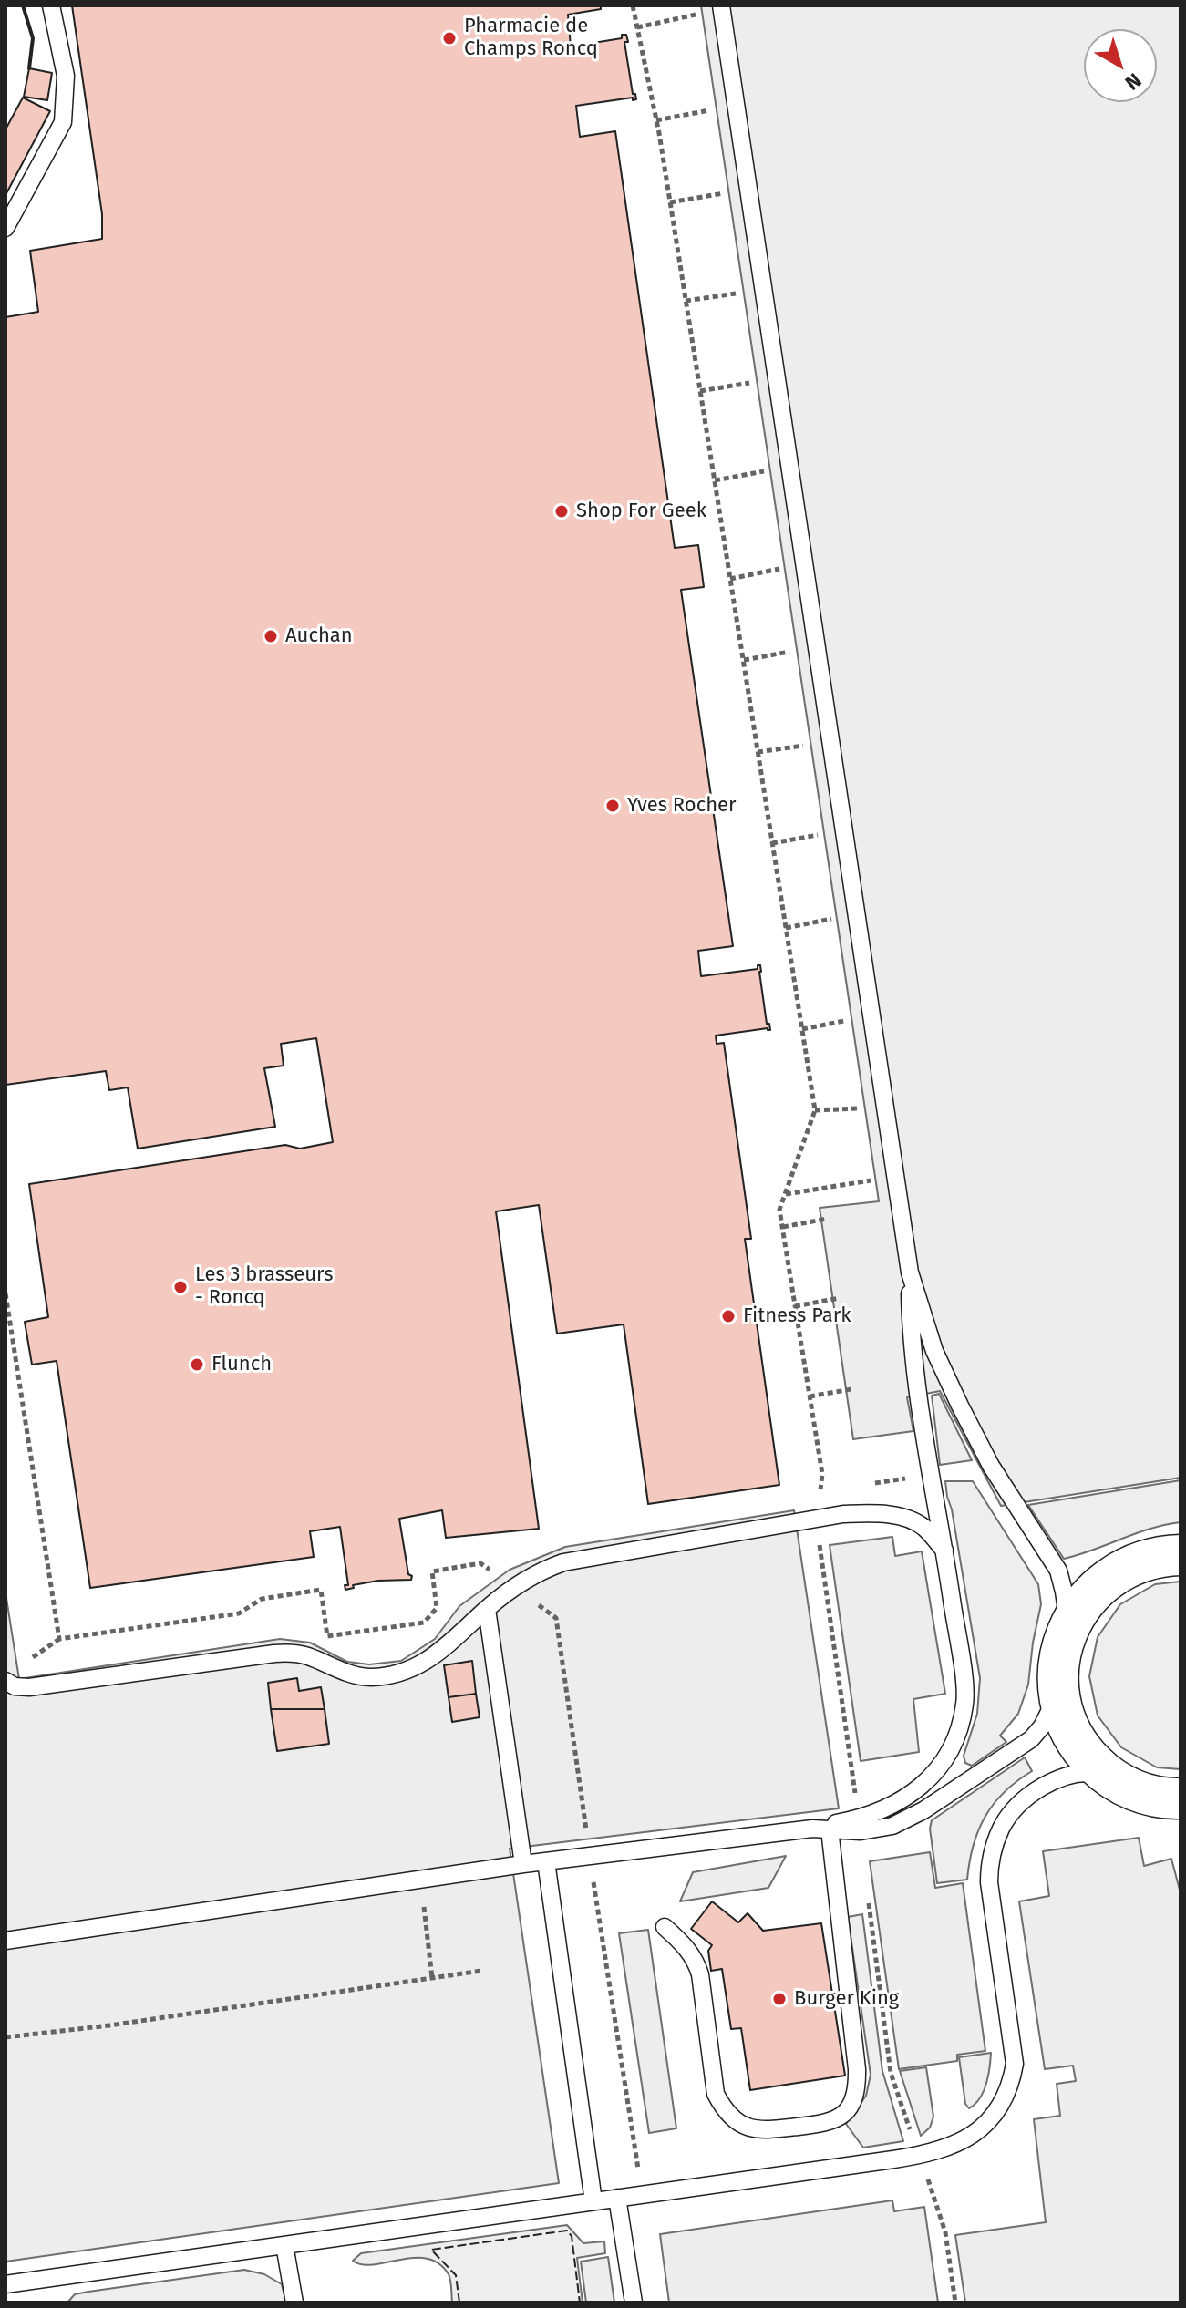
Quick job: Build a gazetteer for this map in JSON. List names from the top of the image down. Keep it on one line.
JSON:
{"places":["Pharmacie de Champs Roncq","Shop For Geek","Auchan","Yves Rocher","Les 3 brasseurs - Roncq","Fitness Park","Flunch","Burger King"],"north":"bottom right"}
